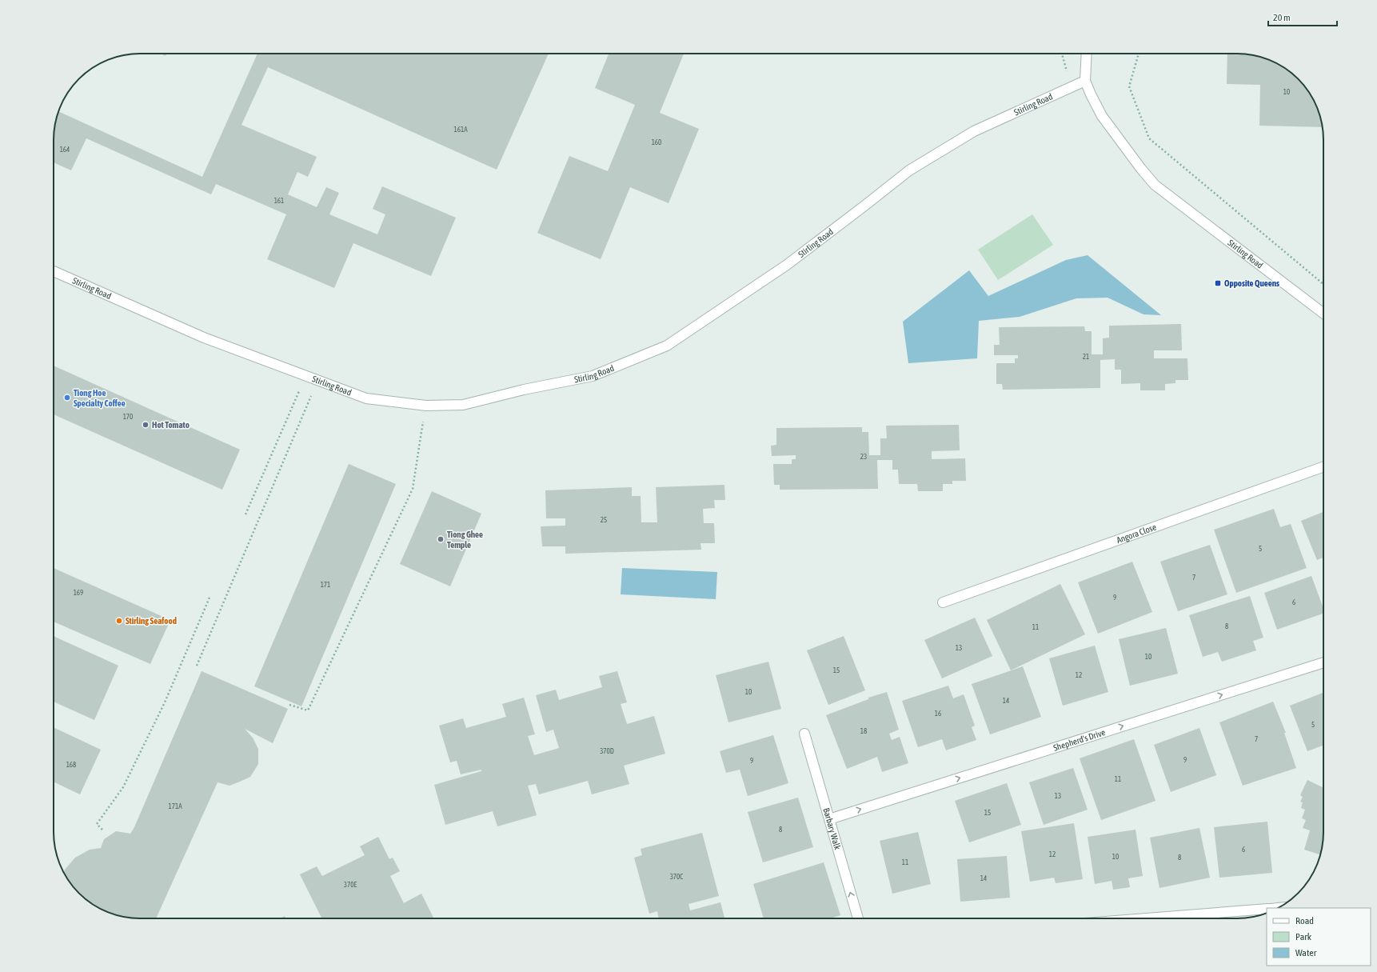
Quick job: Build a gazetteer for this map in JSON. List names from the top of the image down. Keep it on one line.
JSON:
{"streets":{"street":["Stirling Road","Angora Close","Shepherd's Drive","Barbary Walk"]},"crossings":[["Shepherd's Drive","Barbary Walk"]],"one_way":["Shepherd's Drive","Barbary Walk"],"places":{"transit":["Opposite Queens"],"other":["Tiong Hoe Specialty Coffee","Hot Tomato","Tiong Ghee Temple","Stirling Seafood"]},"house_numbers":["10","161A","160","164","161","21","170","23","25","5","7","171","169","9","6","8","11","13","10","15","12","10","14","16","5","18","7","370D","9","9","168","11","13","171A","15","8","6","12","10","8","11","370C","14","370E"],"legend":["Road","Park","Water"],"scale_bar":"20 m"}
